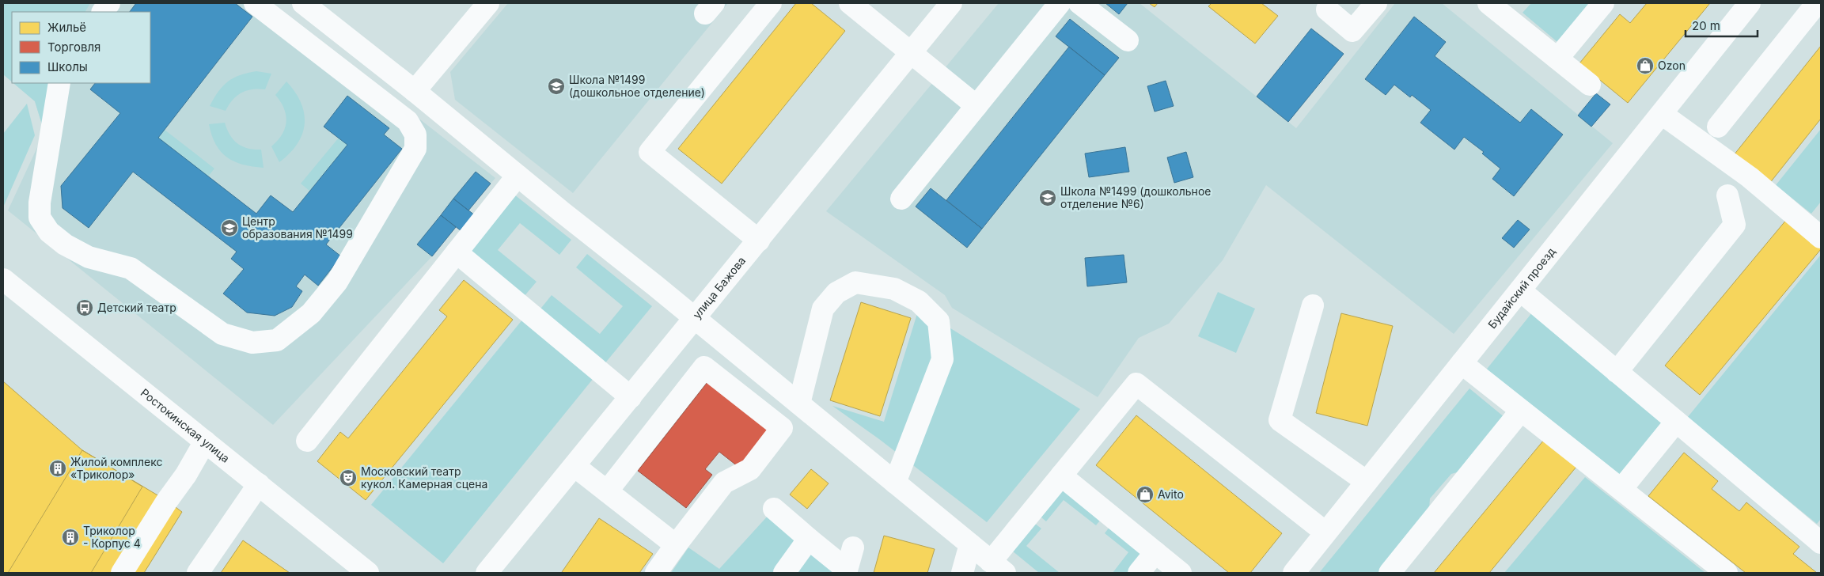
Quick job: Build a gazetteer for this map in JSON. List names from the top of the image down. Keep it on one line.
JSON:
{"streets":{"street":["улица Бажова","Будайский проезд","Ростокинская улица"]},"places":{"shop":["Ozon","Avito"],"school or university":["Школа №1499 (дошкольное отделение)","Школа №1499 (дошкольное отделение №6)","Центр образования №1499"],"bus stop":["Детский театр"],"building":["Жилой комплекс «Триколор»","Триколор - Корпус 4"],"theatre":["Московский театр кукол. Камерная сцена"]},"legend":["Жильё","Торговля","Школы"],"scale_bar":"20 m"}
